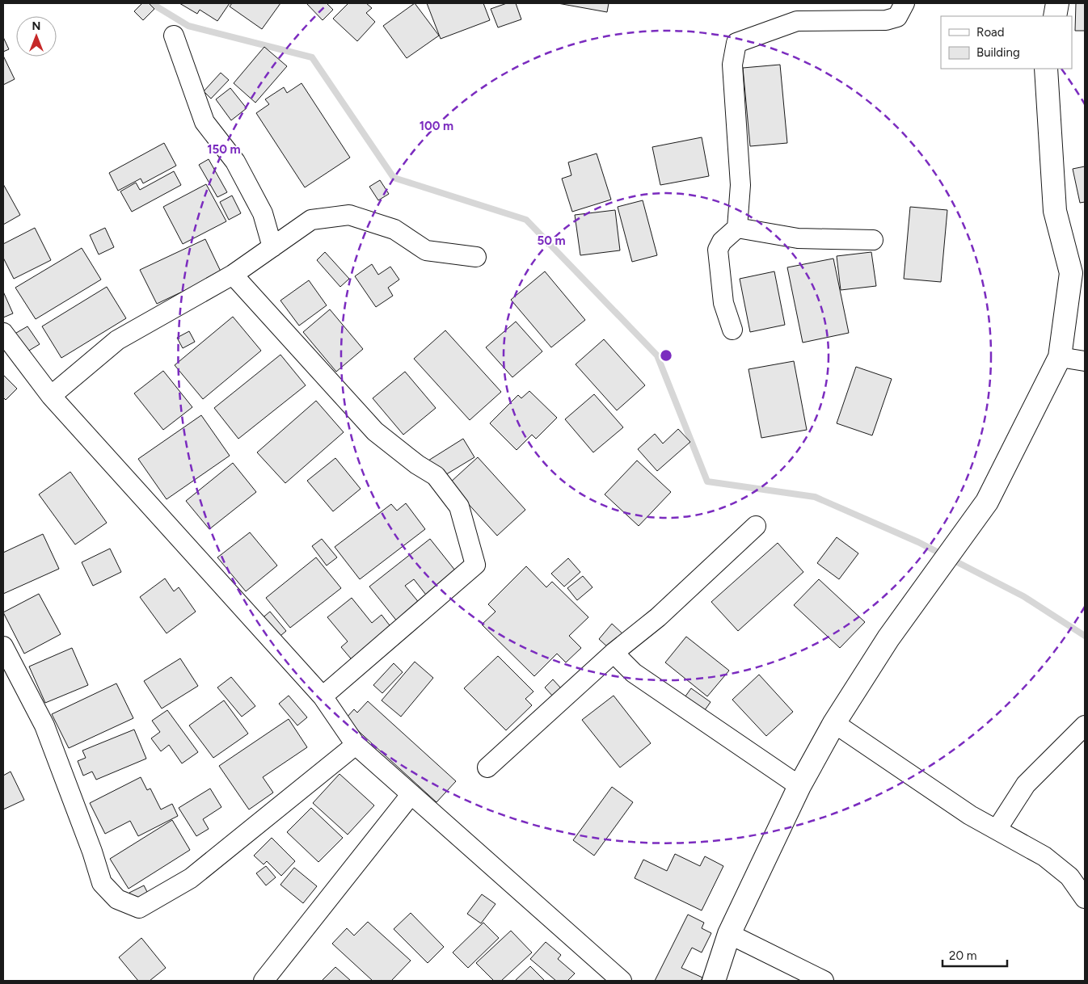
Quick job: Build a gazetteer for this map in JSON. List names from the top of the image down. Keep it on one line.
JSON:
{"legend":["Road","Building"],"scale_bar":"20 m","north":"top","rings":["100 m","150 m","50 m"]}
